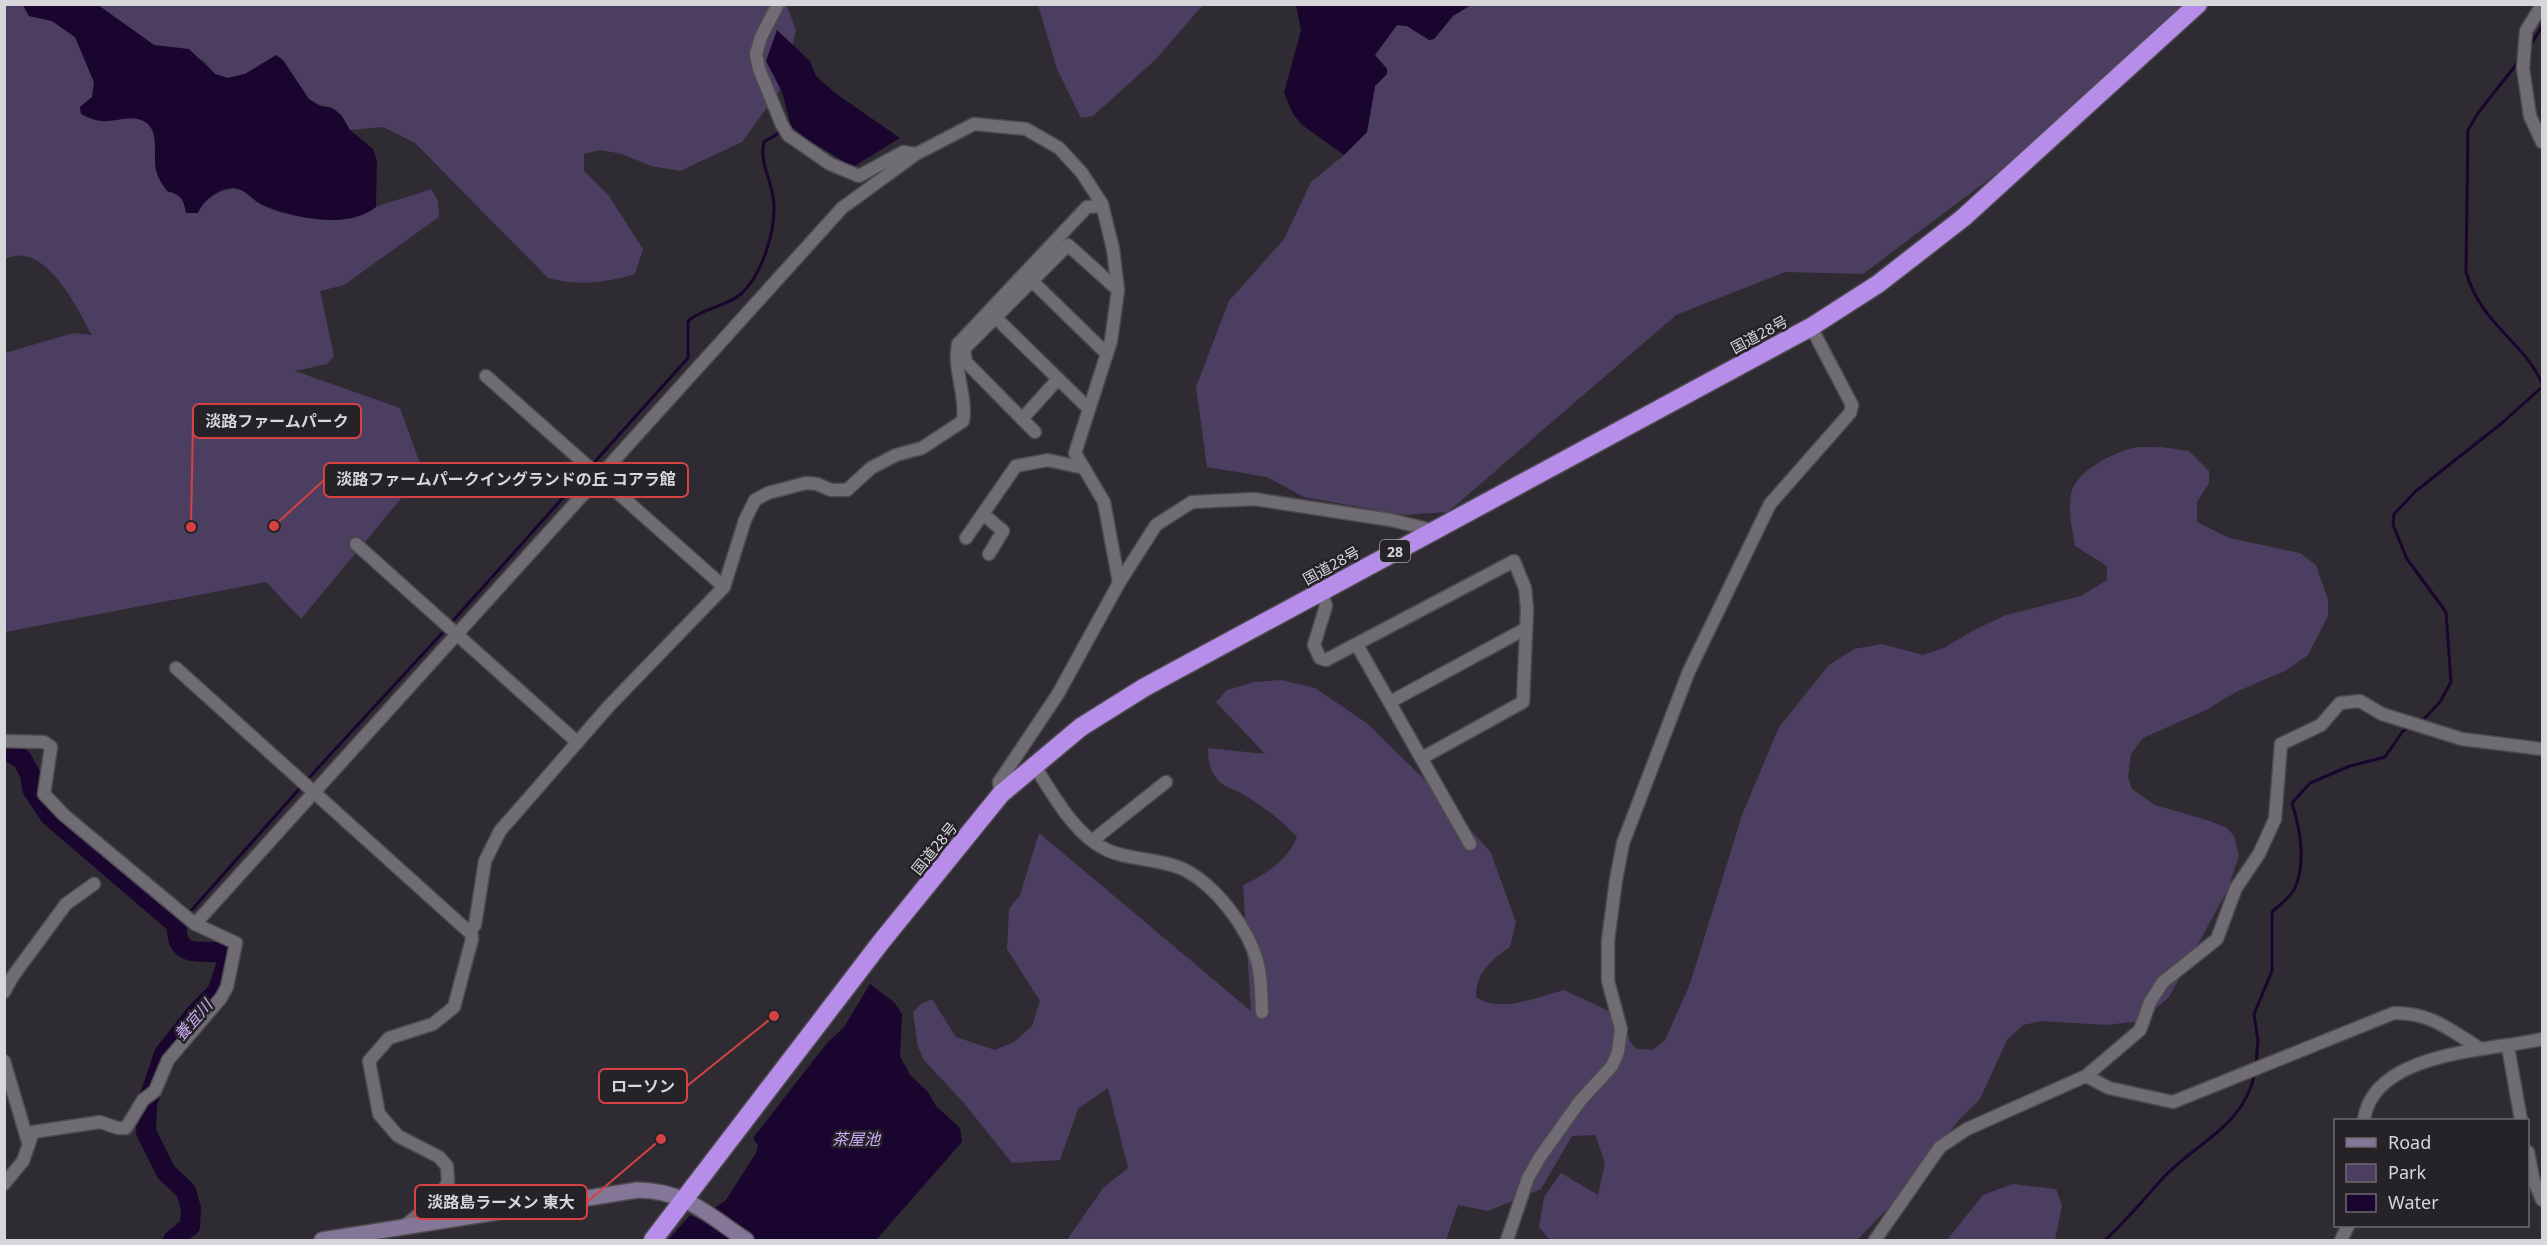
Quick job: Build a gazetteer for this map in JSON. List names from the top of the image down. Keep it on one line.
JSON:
{"streets":{"highway":["国道28号","28"]},"water":["養宜川","茶屋池"],"places":["淡路ファームパークイングランドの丘 コアラ館","淡路ファームパーク","ローソン","淡路島ラーメン 東大"],"legend":["Road","Park","Water"]}
